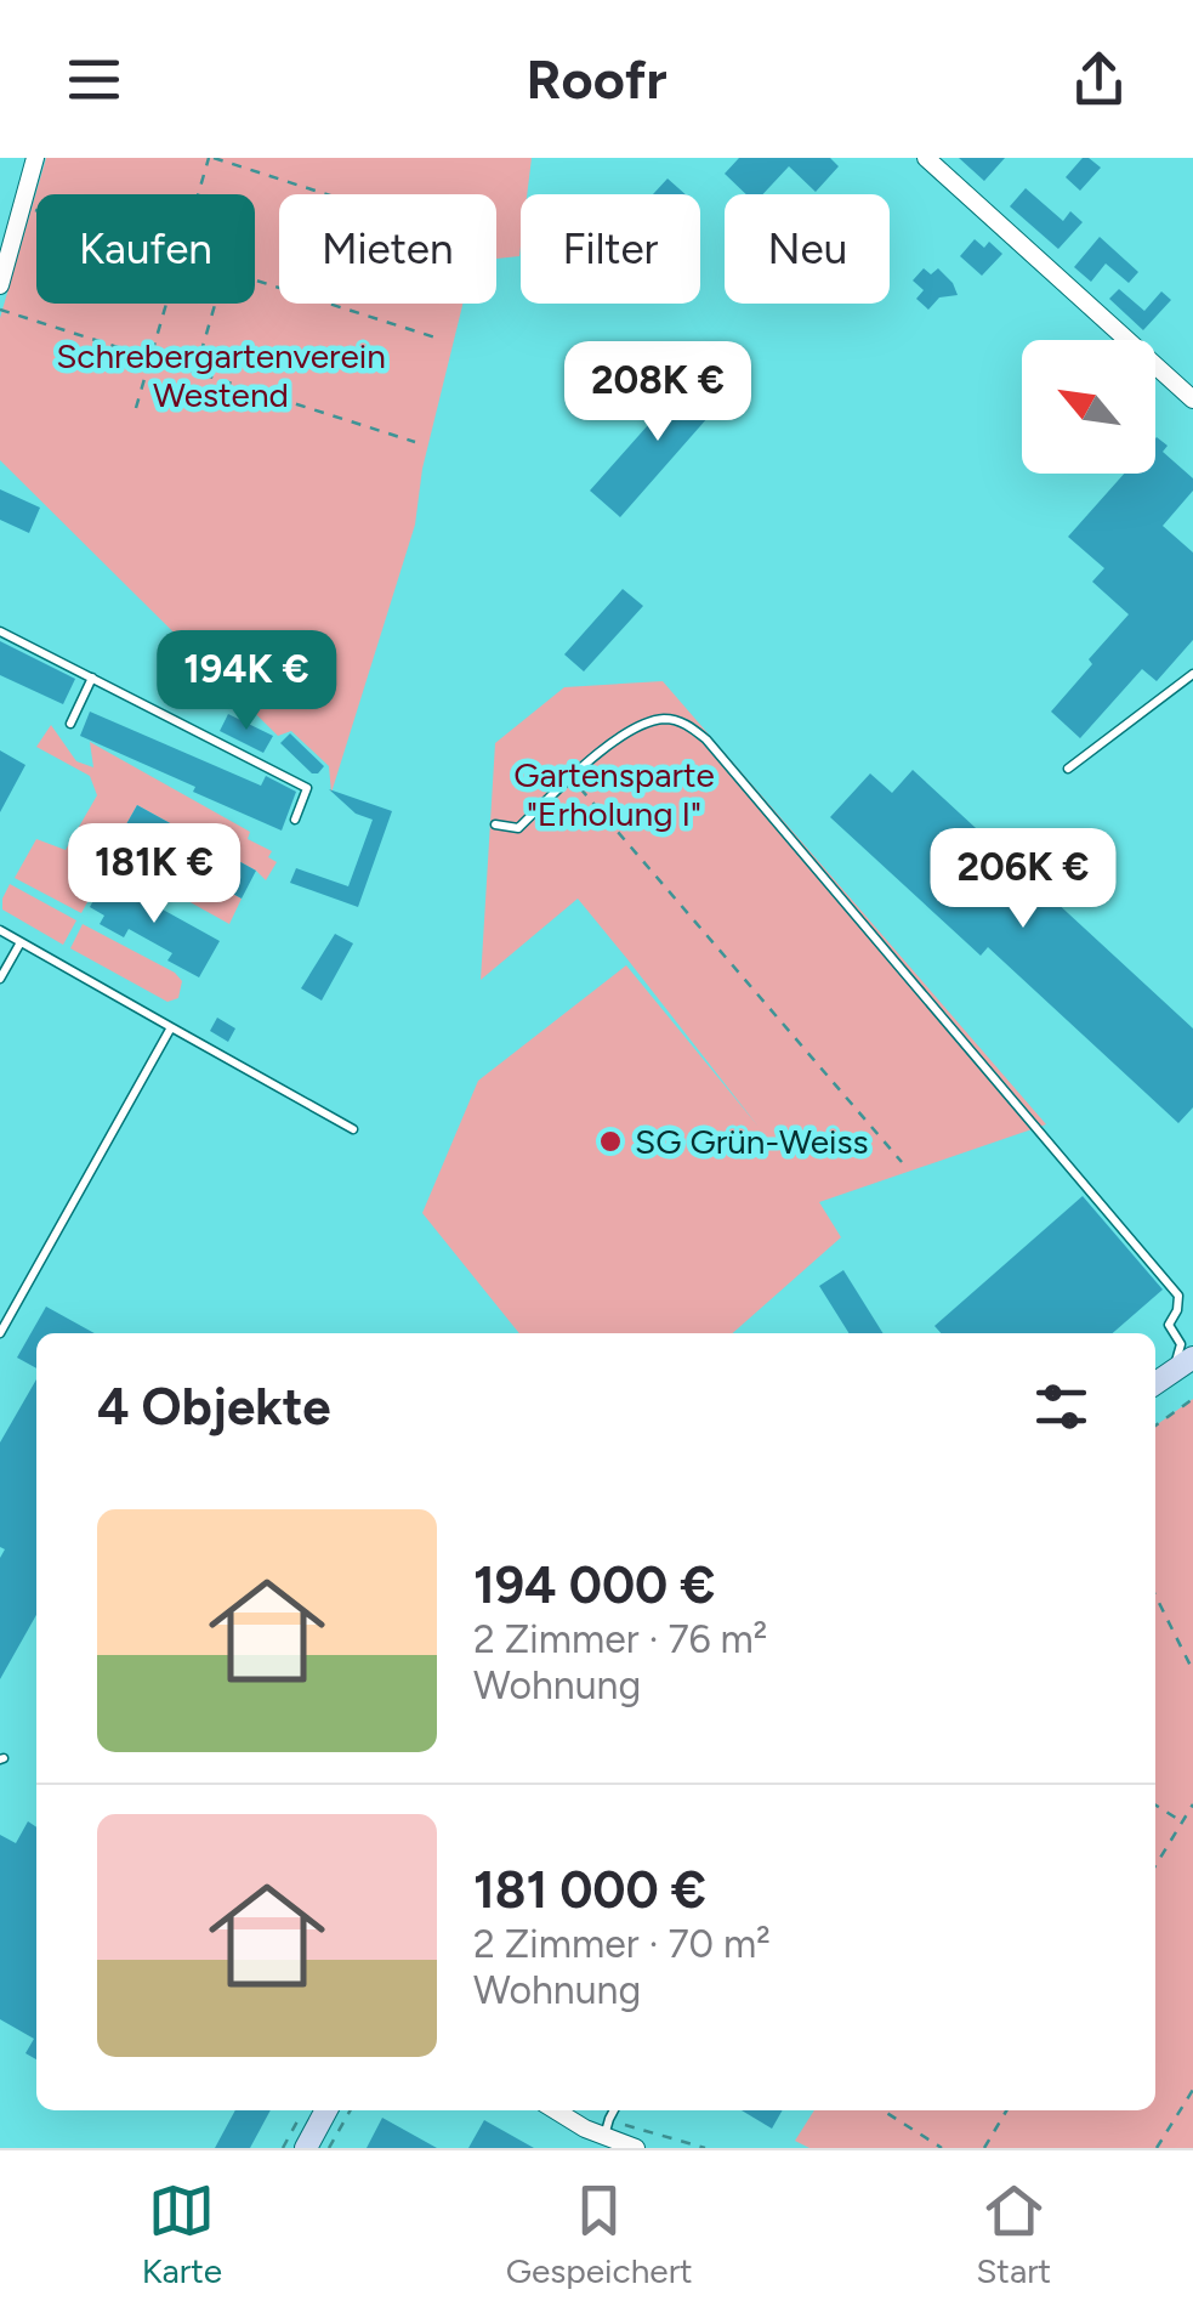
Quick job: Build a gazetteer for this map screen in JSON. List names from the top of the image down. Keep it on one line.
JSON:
{"parks":["Schrebergartenverein Westend","Gartensparte \"Erholung I\""],"places":["SG Grün-Weiss"],"north":"top left","page":{"header":"Roofr","chip":["Kaufen","Mieten","Filter","Neu"],"price":["208K €","194K €","181K €","206K €"],"heading":"4 Objekte","list":[{"name":"194 000 €","note":"2 Zimmer · 76 m² · Wohnung"},{"name":"181 000 €","note":"2 Zimmer · 70 m² · Wohnung"}],"tabs":["Karte","Gespeichert","Start"]}}
